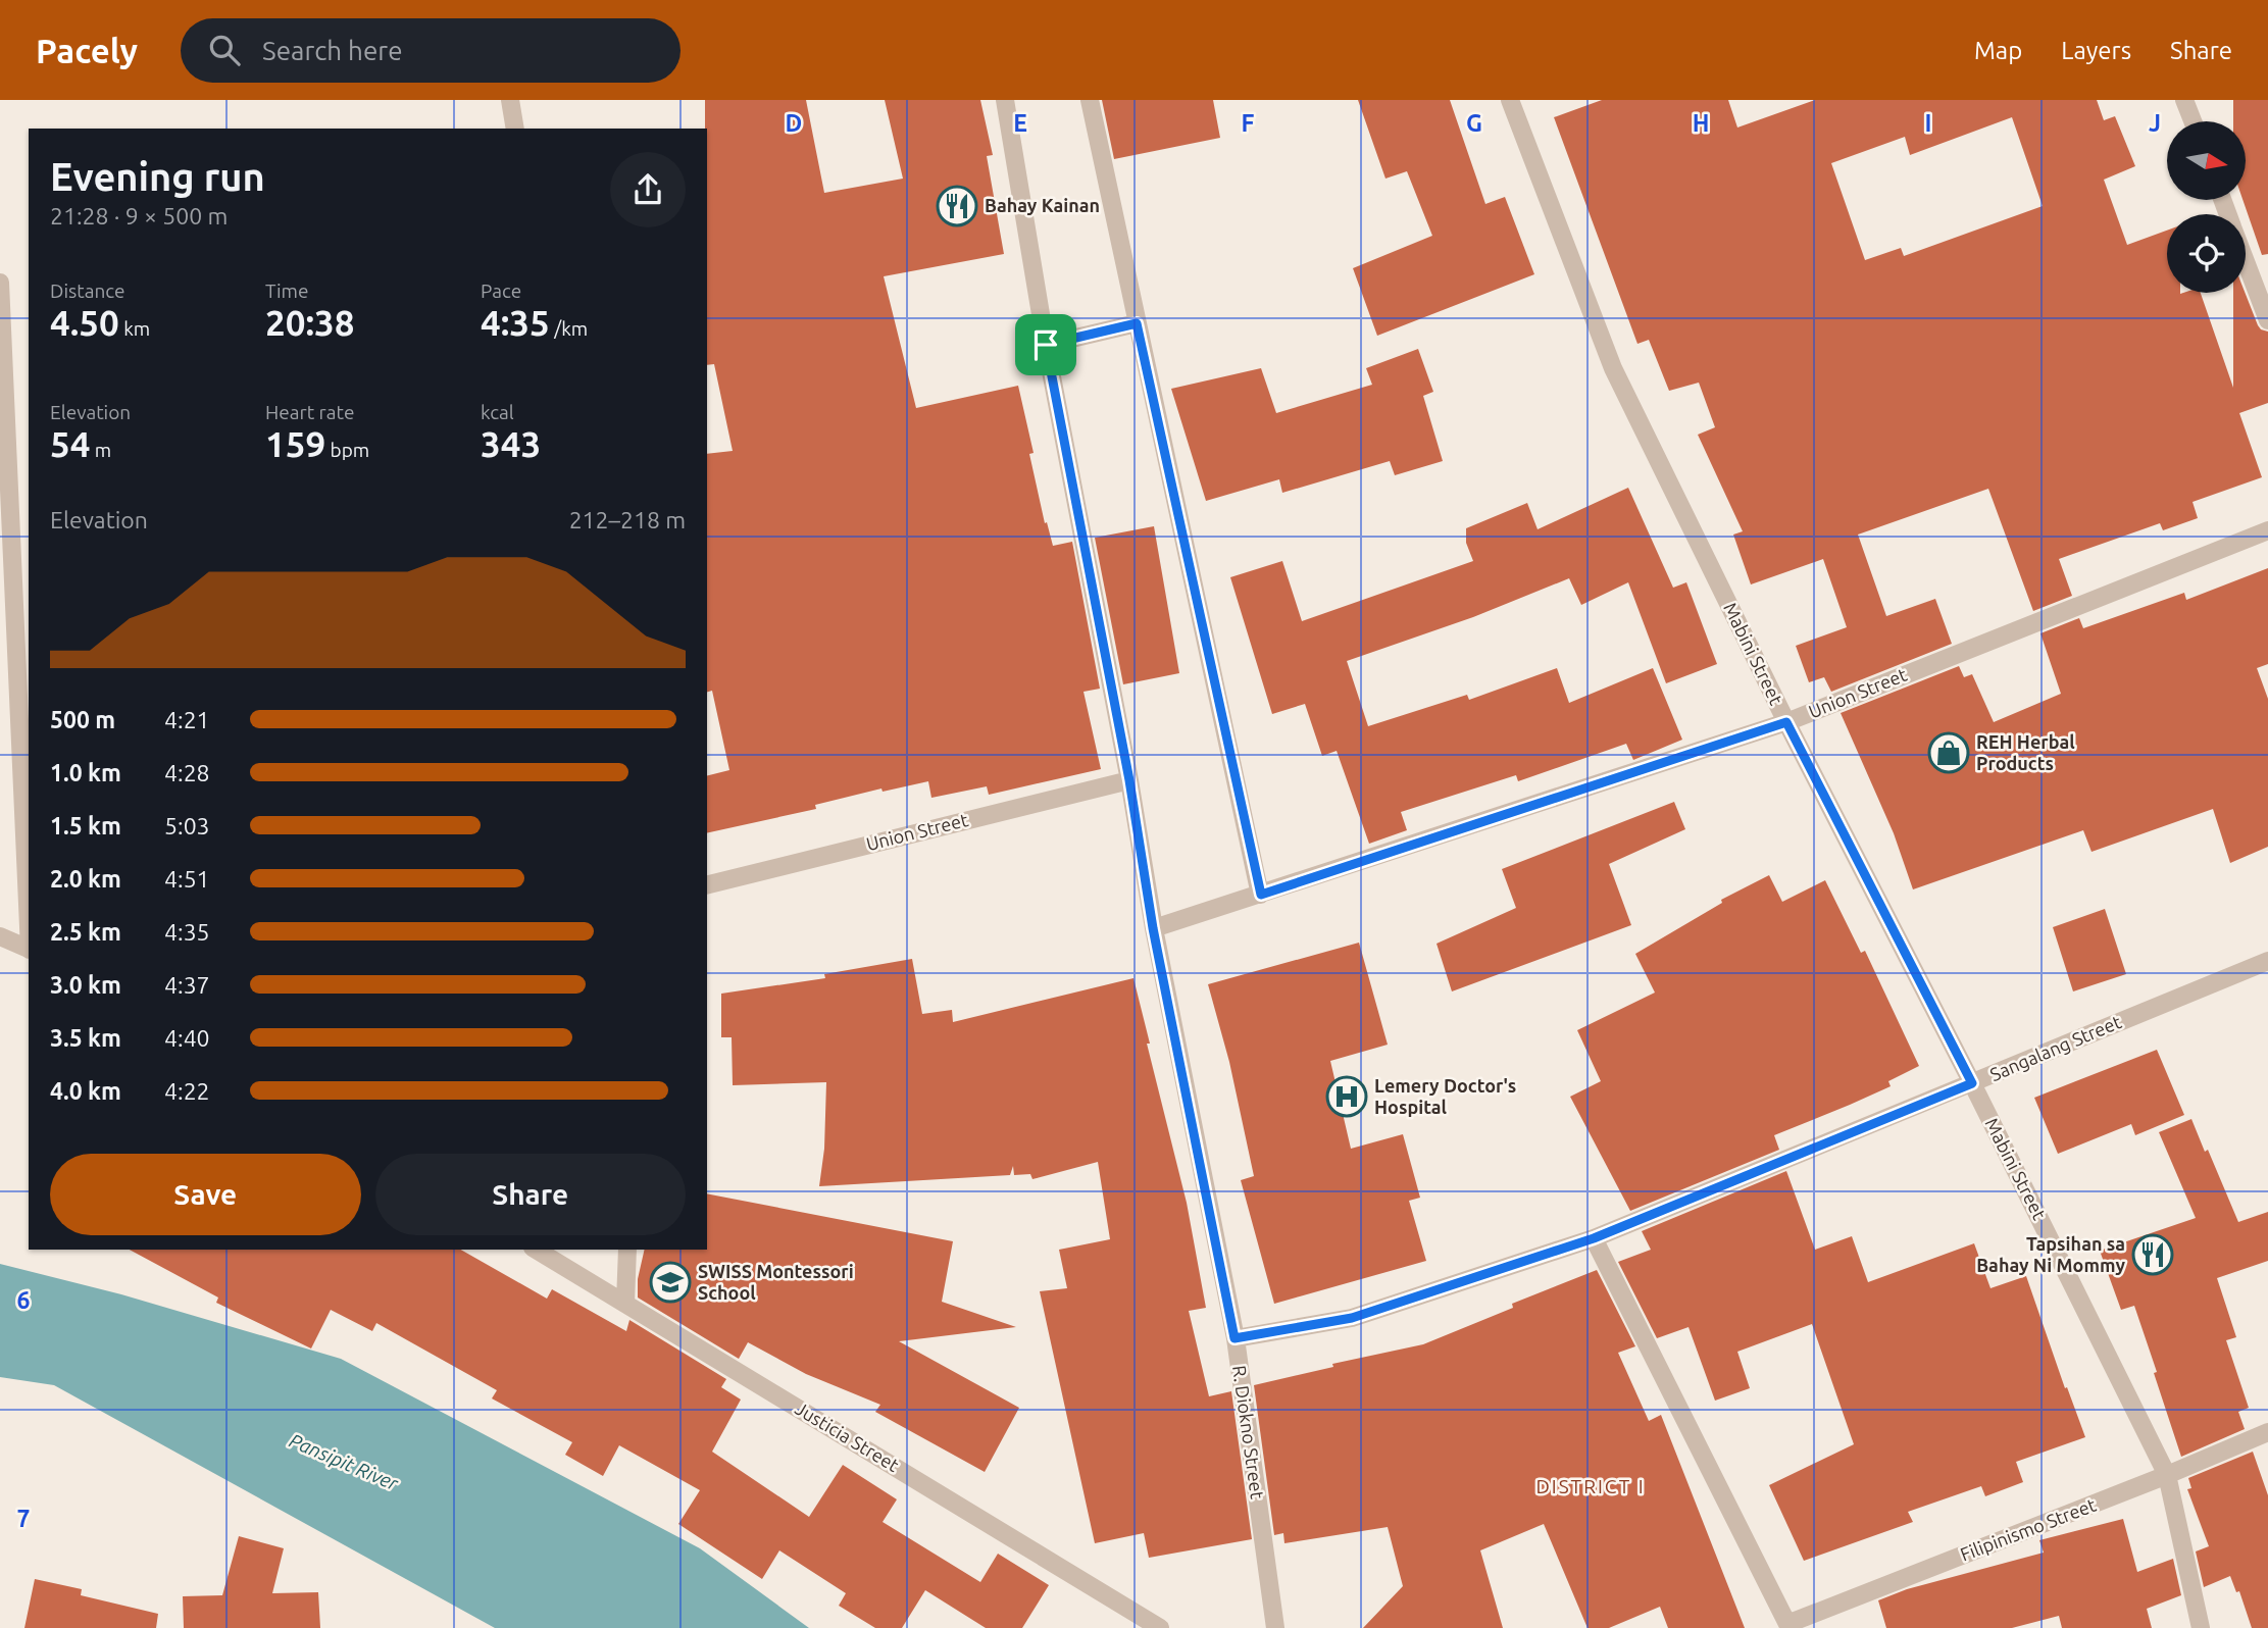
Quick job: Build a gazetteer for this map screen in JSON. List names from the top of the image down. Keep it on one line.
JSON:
{"streets":{"street":["Mabini Street","Union Street","Sangalang Street","R. Diokno Street","Justicia Street","Filipinismo Street"]},"crossings":[["Mabini Street","Union Street"],["Mabini Street","Sangalang Street"],["Mabini Street","Filipinismo Street"],["Union Street","R. Diokno Street"],["Sangalang Street","R. Diokno Street"]],"districts":["DISTRICT I"],"water":["Pansipit River"],"places":{"restaurant":["Bahay Kainan","Tapsihan sa Bahay Ni Mommy"],"shop":["REH Herbal Products"],"hospital":["Lemery Doctor's Hospital"],"school or university":["SWISS Montessori School"]},"north":"right","page":{"header":"Pacely","search":"Search here","nav":["Map","Layers","Share"],"heading":["Evening run","21:28 · 9 × 500 m"],"stats":[["Distance","4.50 km"],["Time","20:38"],["Pace","4:35 /km"],["Elevation","54 m"],["Heart rate","159 bpm"],["kcal","343"]],"chart":["Elevation","212–218 m"],"list":[{"name":"500 m","note":"4:21"},{"name":"1.0 km","note":"4:28"},{"name":"1.5 km","note":"5:03"},{"name":"2.0 km","note":"4:51"},{"name":"2.5 km","note":"4:35"},{"name":"3.0 km","note":"4:37"},{"name":"3.5 km","note":"4:40"},{"name":"4.0 km","note":"4:22"}],"buttons":["Save","Share"]},"grid":{"columns":["D","E","F","G","H","I","J"],"rows":["6","7"]}}
